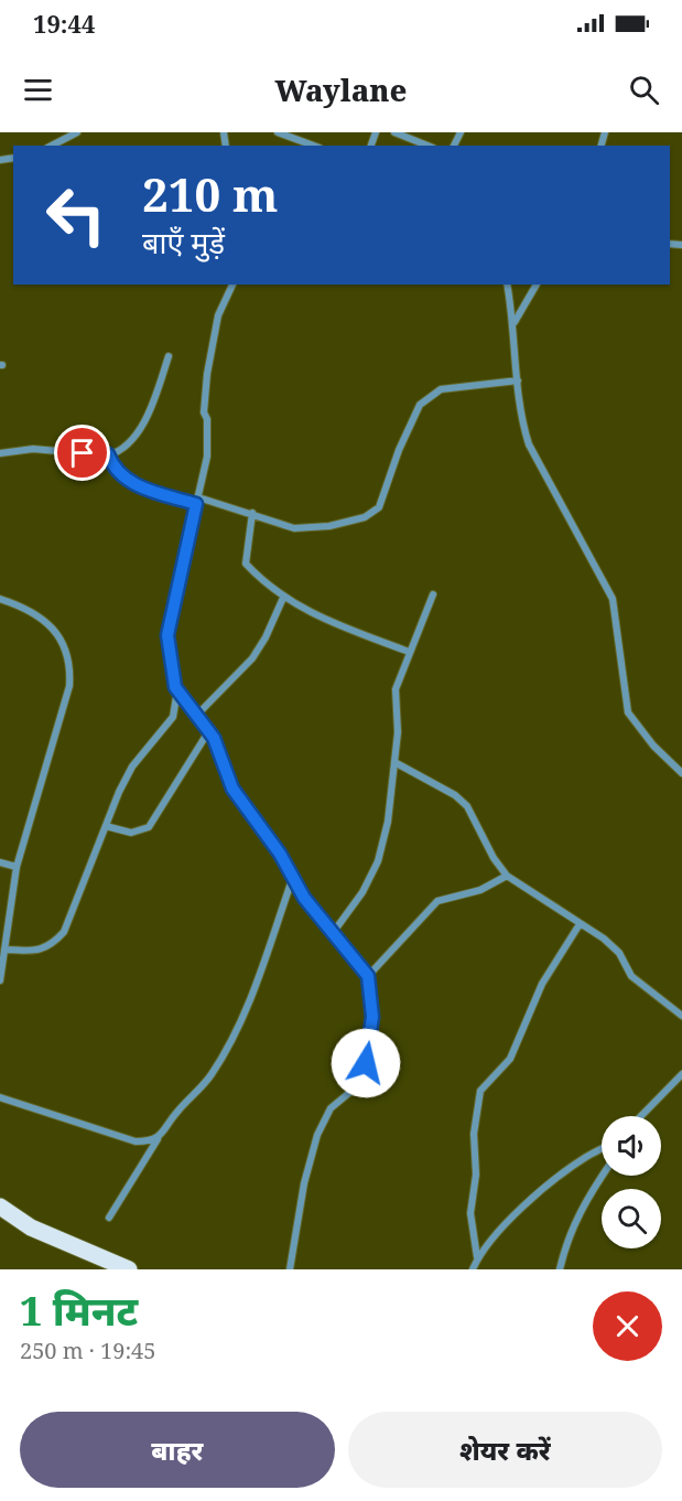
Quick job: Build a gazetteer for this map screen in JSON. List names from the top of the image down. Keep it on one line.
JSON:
{"page":{"status":"19:44","header":"Waylane","turn":["210 m","बाएँ मुड़ें"],"heading":["1 मिनट","250 m · 19:45"],"buttons":["बाहर","शेयर करें"]}}
